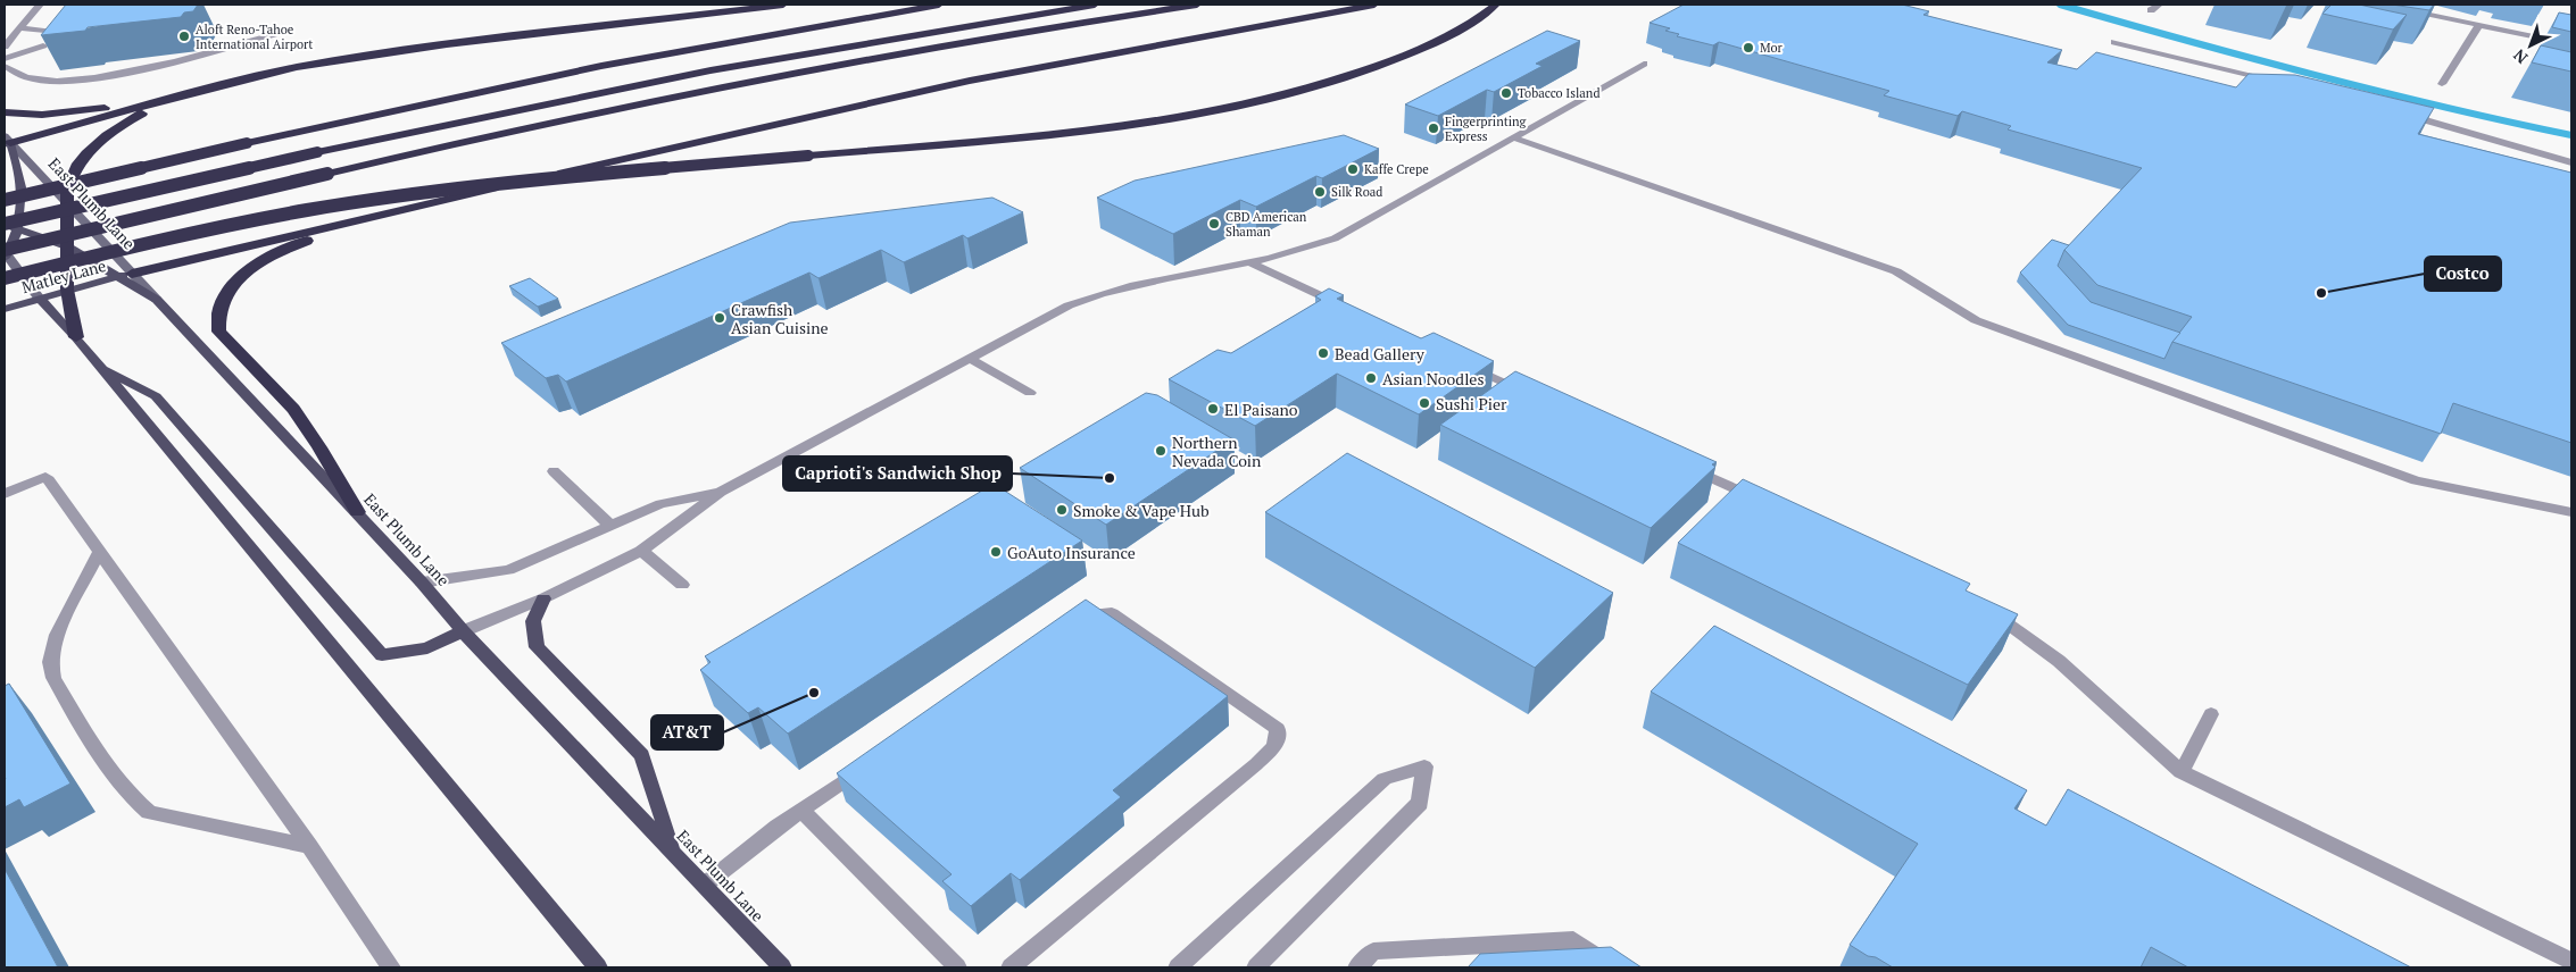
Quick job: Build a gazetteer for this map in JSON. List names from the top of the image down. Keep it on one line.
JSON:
{"streets":{"main road":["East Plumb Lane","Matley Lane"]},"crossings":[["East Plumb Lane","Matley Lane"]],"places":["Aloft Reno-Tahoe International Airport","Mor","Tobacco Island","Fingerprinting Express","Kaffe Crepe","Silk Road","CBD American Shaman","Costco","Crawfish Asian Cuisine","Bead Gallery","Asian Noodles","Sushi Pier","El Paisano","Northern Nevada Coin","Caprioti's Sandwich Shop","Smoke & Vape Hub","GoAuto Insurance","AT&T"],"north":"bottom left"}
